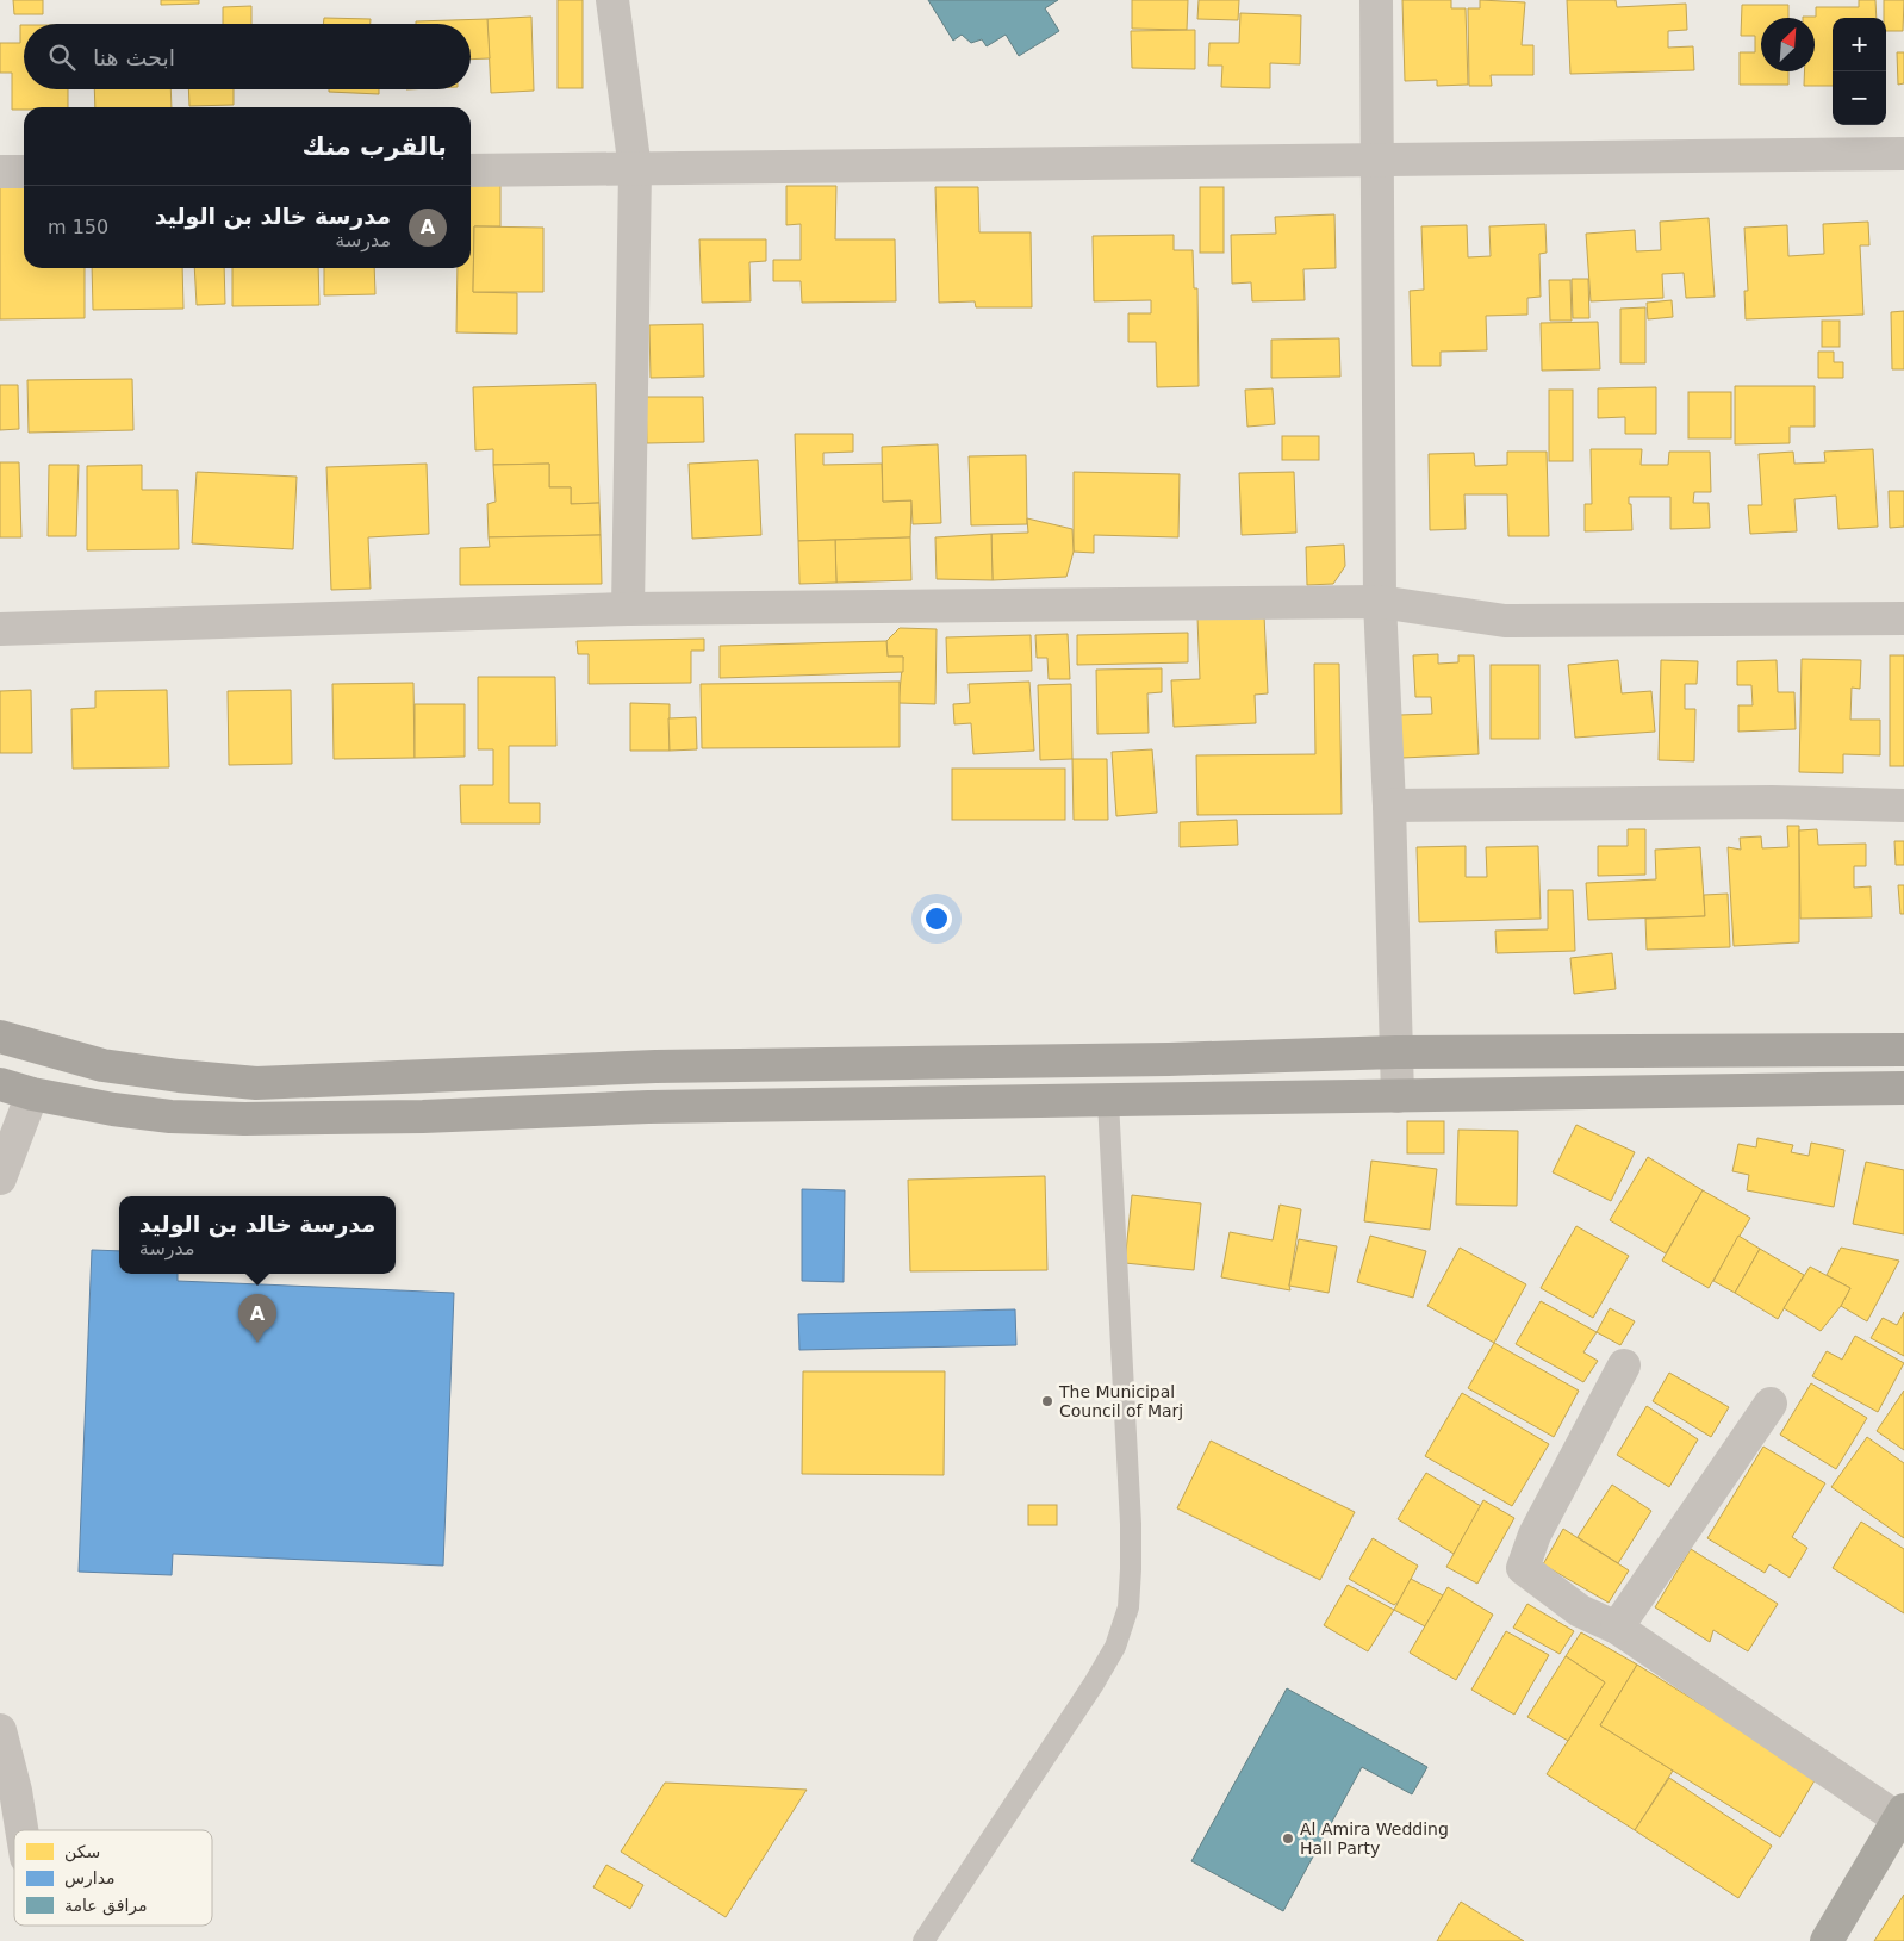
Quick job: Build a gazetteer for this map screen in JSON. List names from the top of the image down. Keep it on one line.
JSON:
{"places":["The Municipal Council of Marj","Al Amira Wedding Hall Party"],"legend":["سكن","مدارس","مرافق عامة"],"north":"top right","page":{"map_buttons":["+","−"],"search":"ابحث هنا","heading":"بالقرب منك","list":[{"mark":"A","name":"مدرسة خالد بن الوليد","note":"مدرسة","value":"150 m"}],"popup":["مدرسة خالد بن الوليد","مدرسة"],"pins":"A"}}
